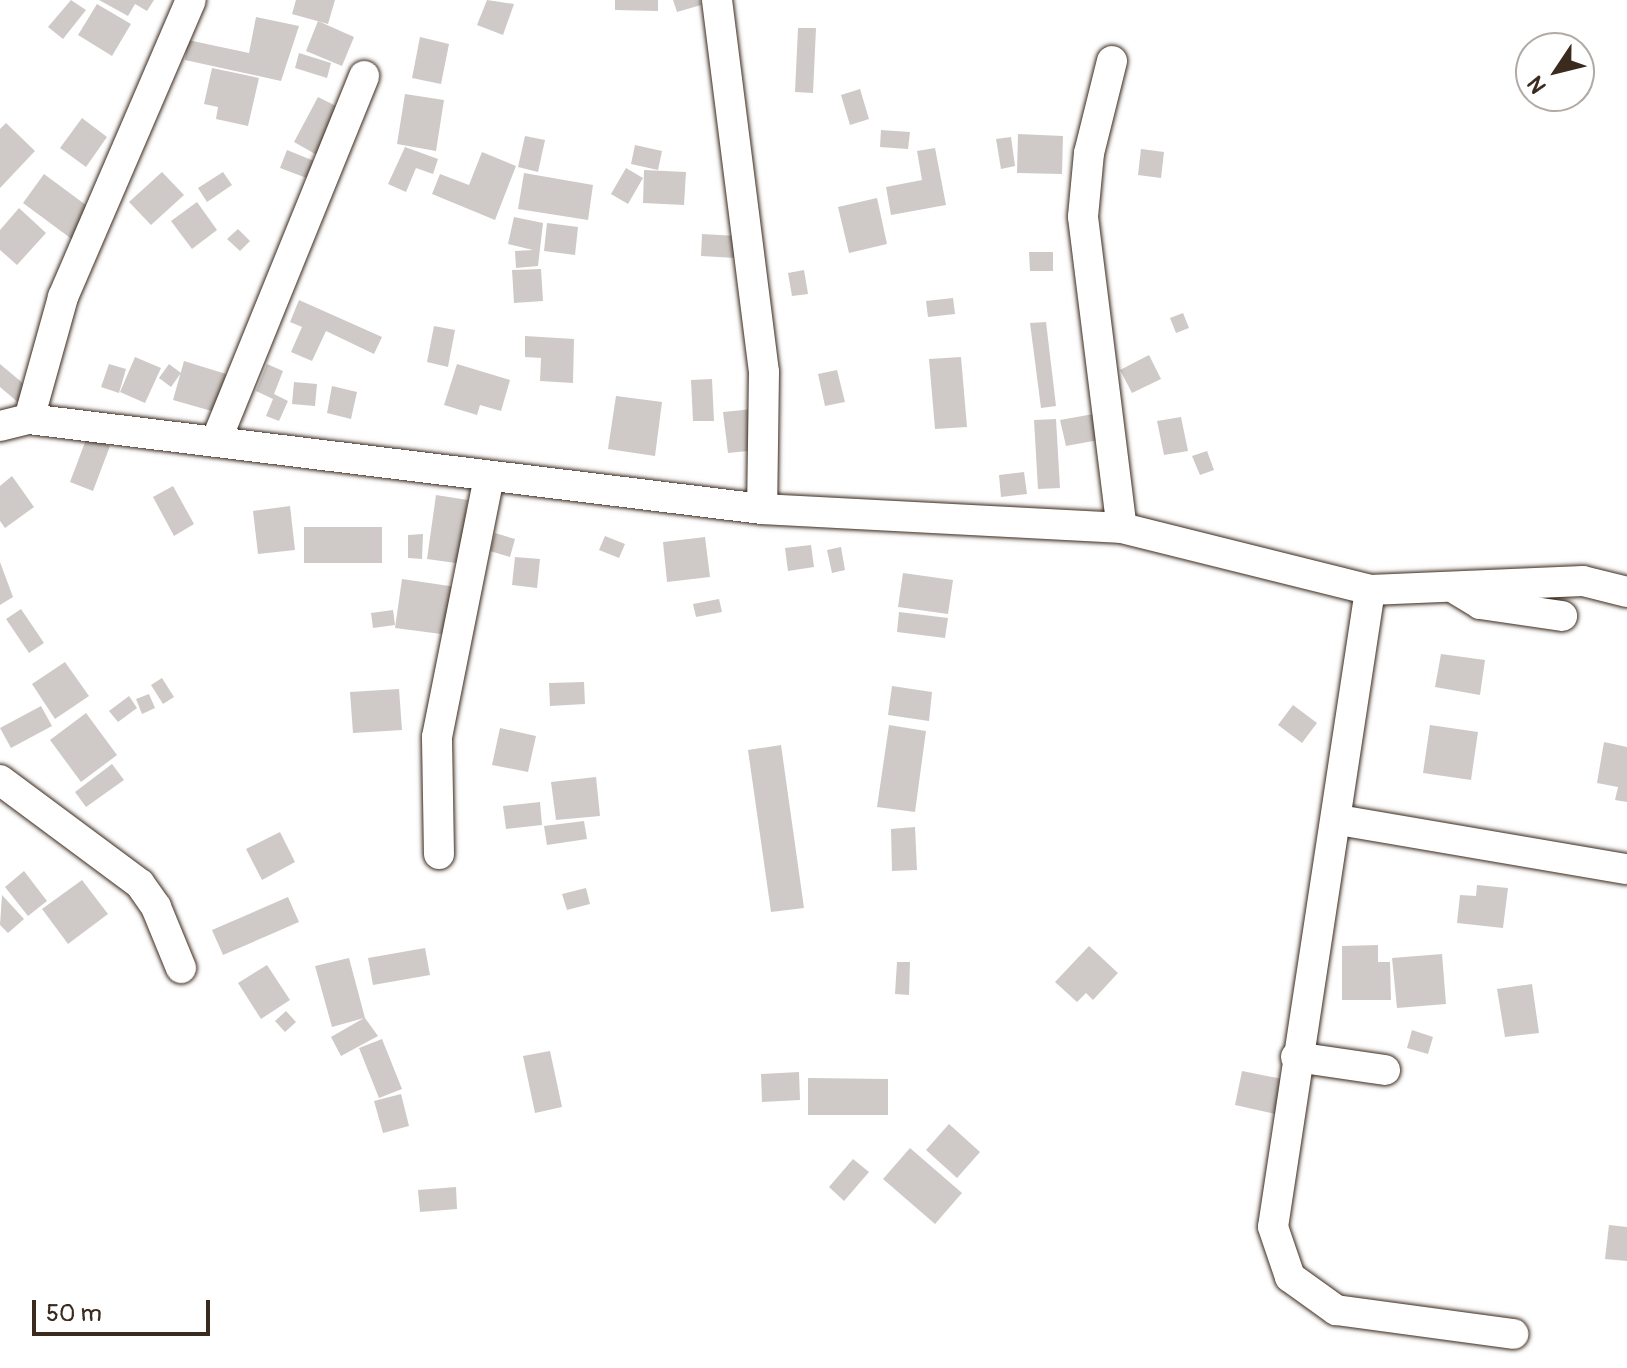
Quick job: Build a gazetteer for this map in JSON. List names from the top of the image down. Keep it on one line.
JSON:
{"scale_bar":"50 m","north":"bottom left"}
